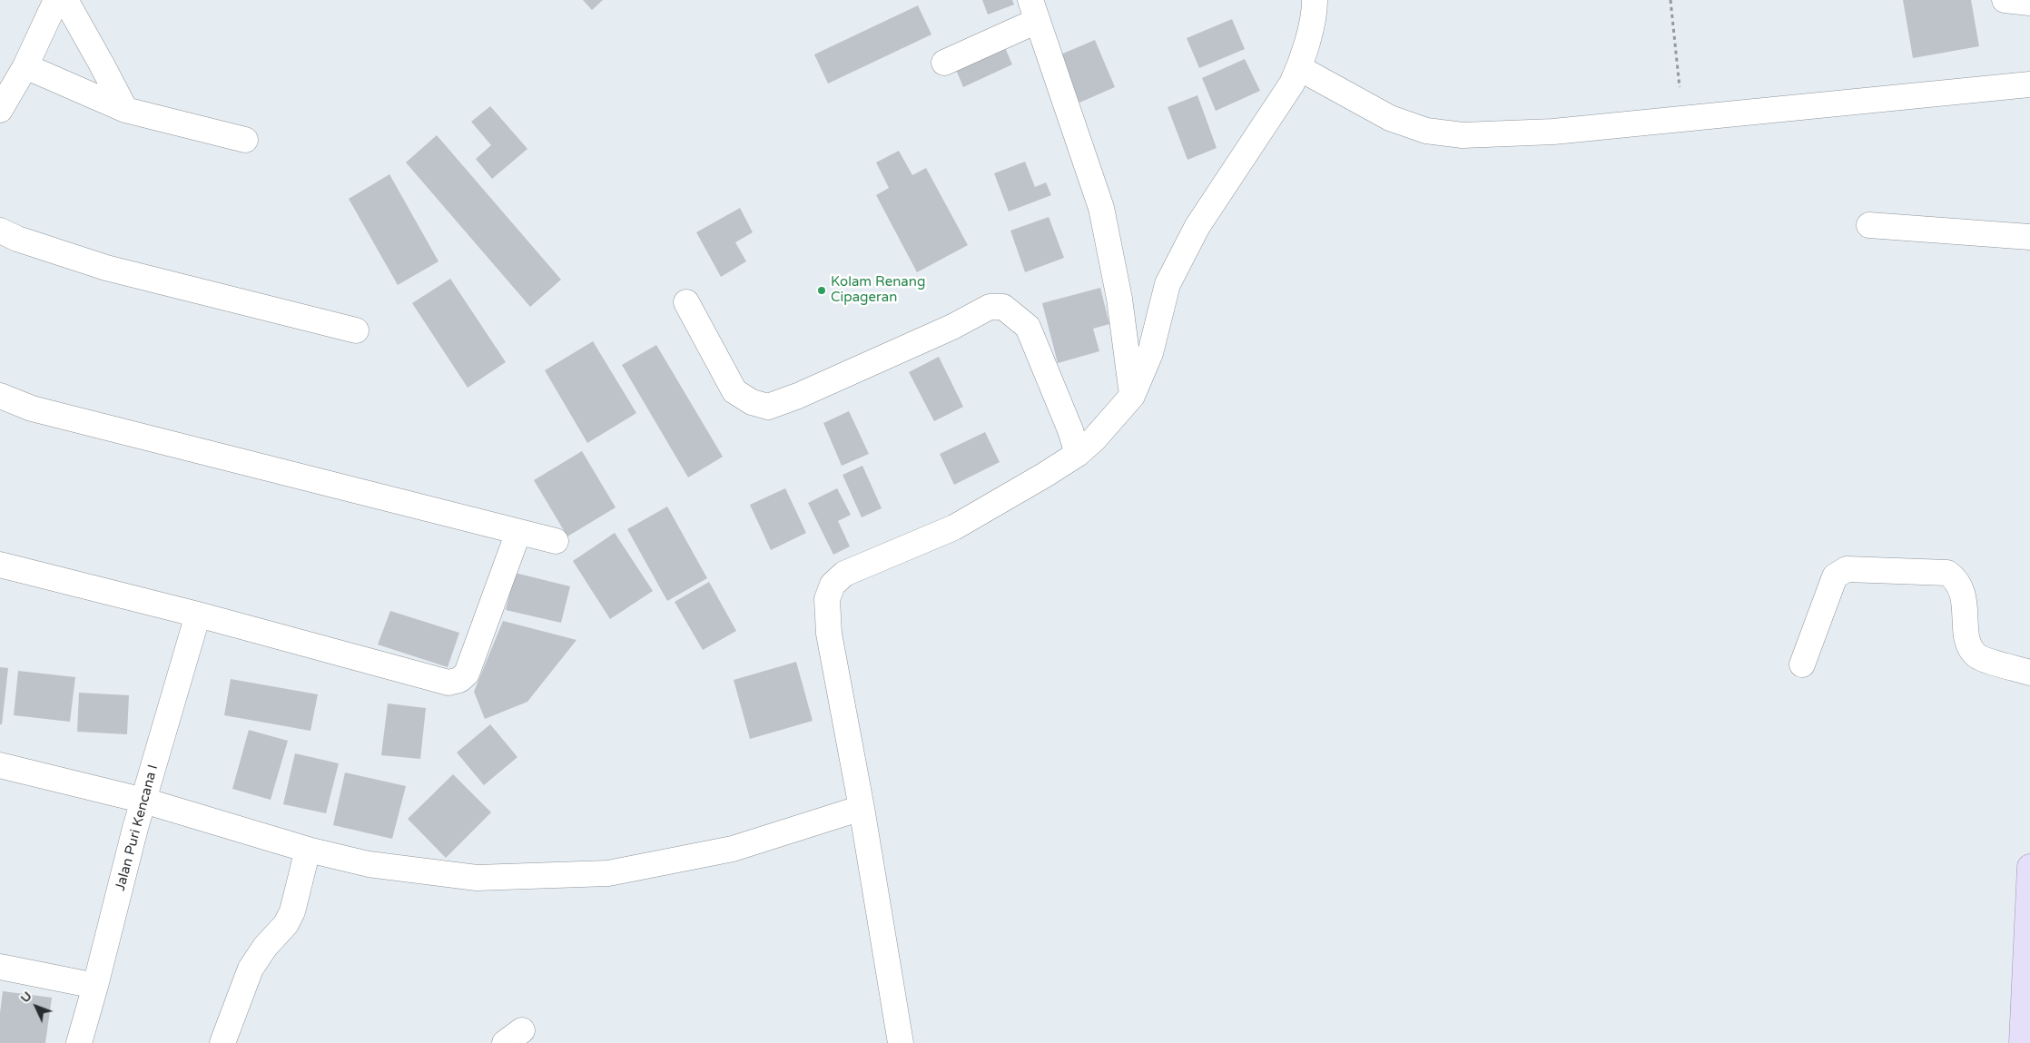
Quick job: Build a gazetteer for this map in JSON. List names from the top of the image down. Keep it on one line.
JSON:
{"streets":{"street":["Jalan Puri Kencana I"]},"places":["Kolam Renang Cipageran"],"north":"top left"}
